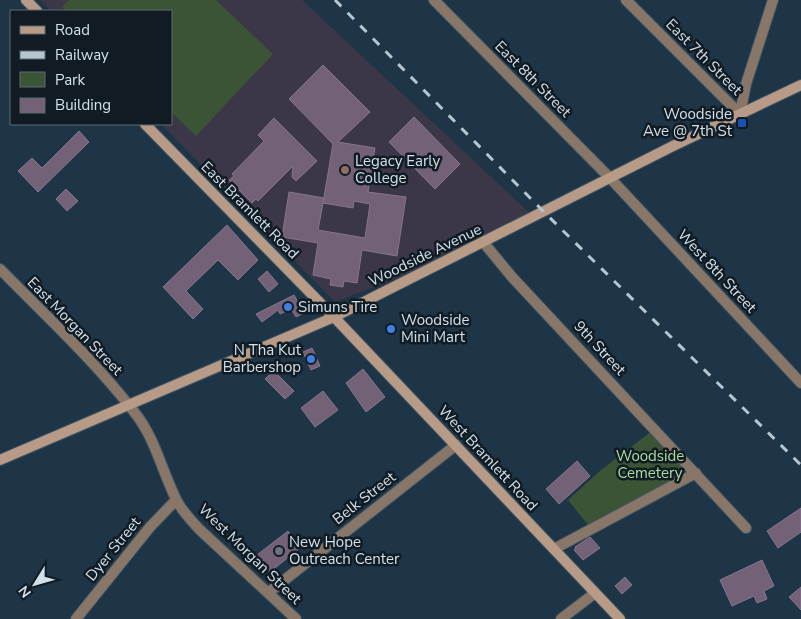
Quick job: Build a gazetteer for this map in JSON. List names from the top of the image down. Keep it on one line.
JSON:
{"streets":{"street":["East 7th Street","East 8th Street","East Bramlett Road","Woodside Avenue","West 8th Street","East Morgan Street","9th Street","West Bramlett Road","Belk Street","Dyer Street","West Morgan Street"]},"crossings":[["East 7th Street","Woodside Avenue"],["East 8th Street","Woodside Avenue"],["East 8th Street","West 8th Street"],["East Bramlett Road","Woodside Avenue"],["East Bramlett Road","West Bramlett Road"],["Woodside Avenue","West 8th Street"],["Woodside Avenue","East Morgan Street"],["Woodside Avenue","9th Street"],["Woodside Avenue","West Bramlett Road"],["Woodside Avenue","West Morgan Street"],["East Morgan Street","West Morgan Street"],["West Bramlett Road","Belk Street"],["Belk Street","West Morgan Street"],["Dyer Street","West Morgan Street"]],"parks":["Woodside Cemetery"],"places":{"transit":["Woodside Ave @ 7th St"],"other":["Legacy Early College","Simuns Tire","Woodside Mini Mart","N Tha Kut Barbershop","New Hope Outreach Center"]},"legend":["Road","Railway","Park","Building"],"north":"bottom left"}
